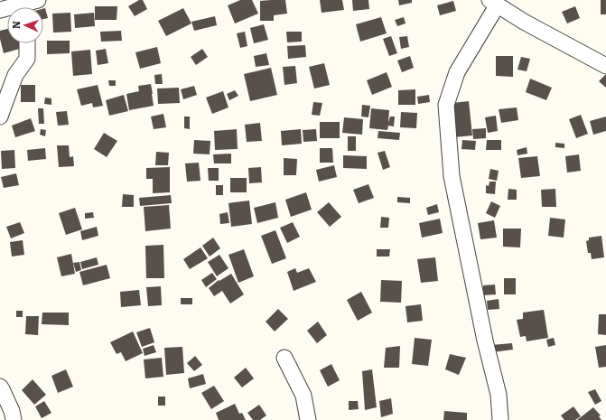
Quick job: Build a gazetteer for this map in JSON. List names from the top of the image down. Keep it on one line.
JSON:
{"north":"left"}
